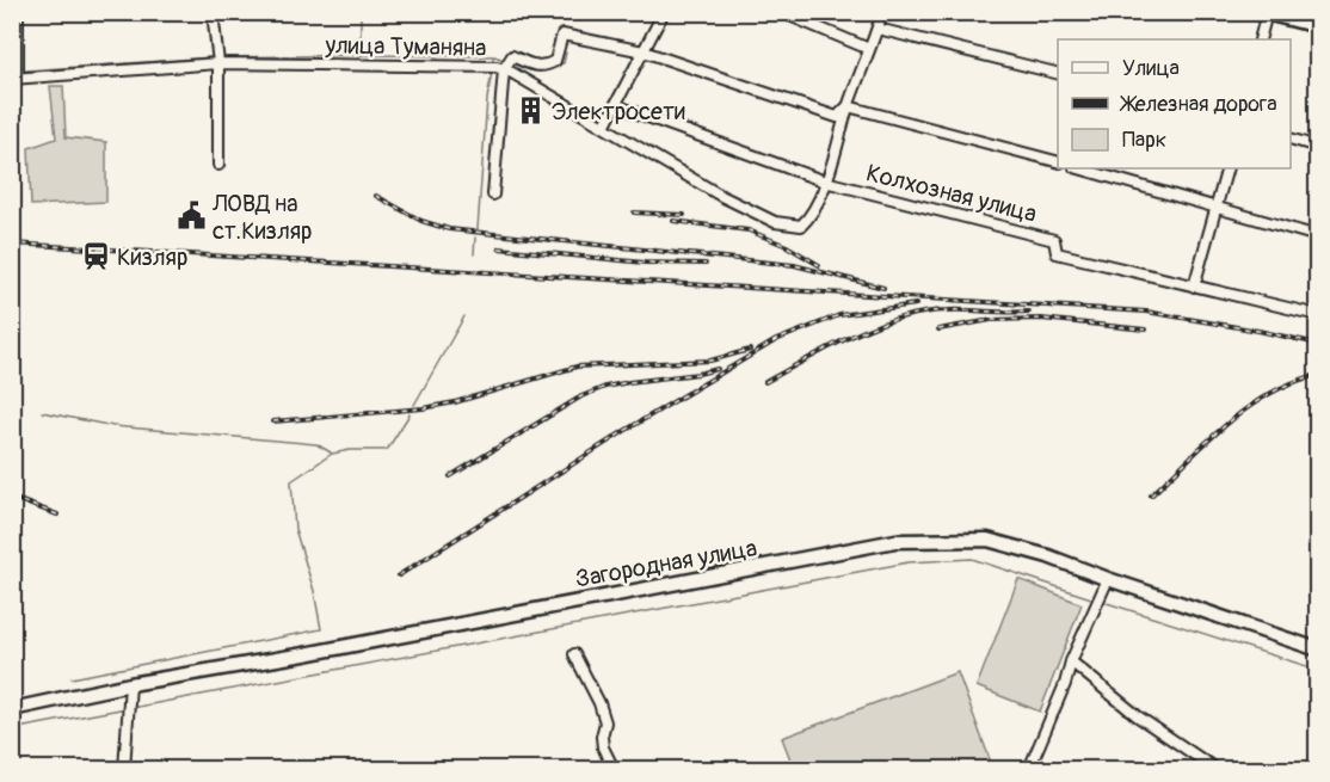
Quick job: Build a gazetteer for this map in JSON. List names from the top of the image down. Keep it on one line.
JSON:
{"streets":{"main road":["Загородная улица"],"street":["улица Туманяна","Колхозная улица"]},"crossings":[["улица Туманяна","Колхозная улица"]],"places":{"building":["Электросети"],"public building":["ЛОВД на ст.Кизляр"],"station":["Кизляр"]},"legend":["Улица","Железная дорога","Парк"]}
